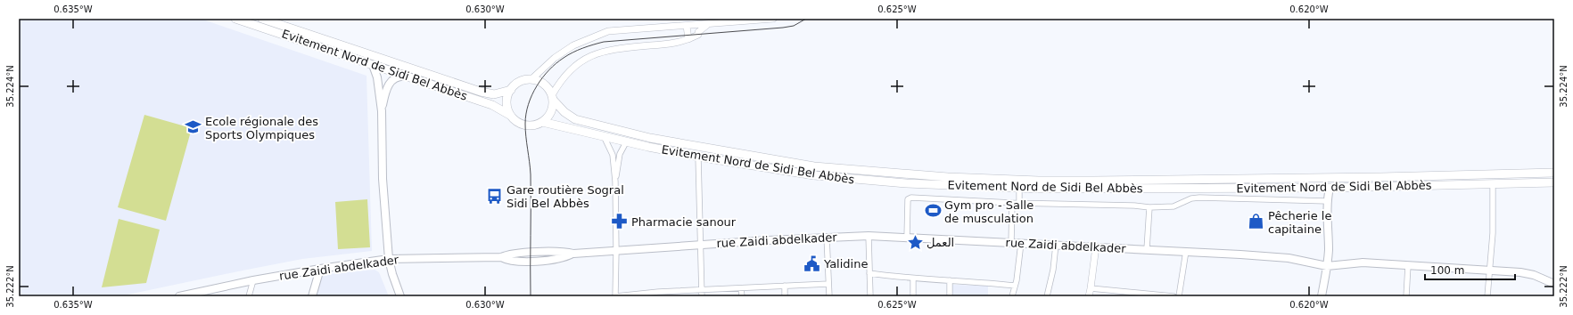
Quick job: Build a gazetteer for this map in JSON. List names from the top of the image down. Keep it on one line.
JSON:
{"streets":{"highway":["Evitement Nord de Sidi Bel Abbès"],"main road":["rue Zaidi abdelkader"]},"places":{"school or university":["Ecole régionale des Sports Olympiques"],"bus stop":["Gare routière Sogral Sidi Bel Abbès"],"sports":["Gym pro - Salle de musculation"],"pharmacy":["Pharmacie sanour"],"shop":["Pêcherie le capitaine"],"place":["العمل"],"public building":["Yalidine"]},"scale_bar":"100 m","coordinates":["0.635°W","0.630°W","0.625°W","0.620°W","35.224°N","35.222°N"]}
